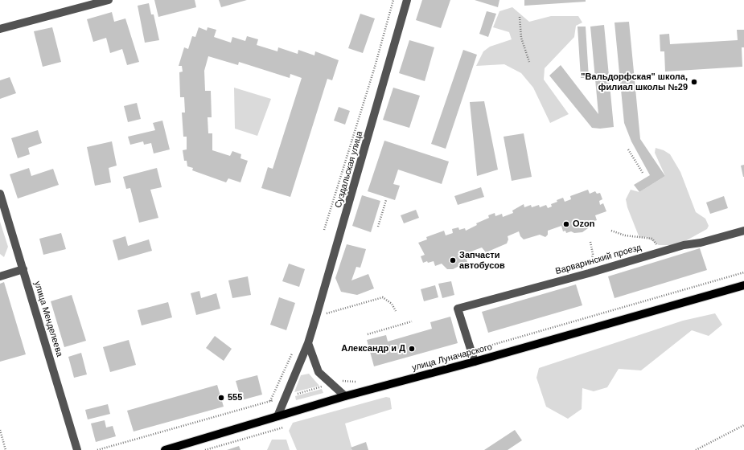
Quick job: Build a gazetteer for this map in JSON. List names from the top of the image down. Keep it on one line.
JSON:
{"streets":{"main road":["улица Луначарского"],"street":["Суздальская улица","Варваринский проезд","улица Менделеева"]},"crossings":[["Суздальская улица","улица Луначарского"]],"places":["\"Вальдорфская\" школа, филиал школы №29","Ozon","Запчасти автобусов","Александр и Д","555"]}
